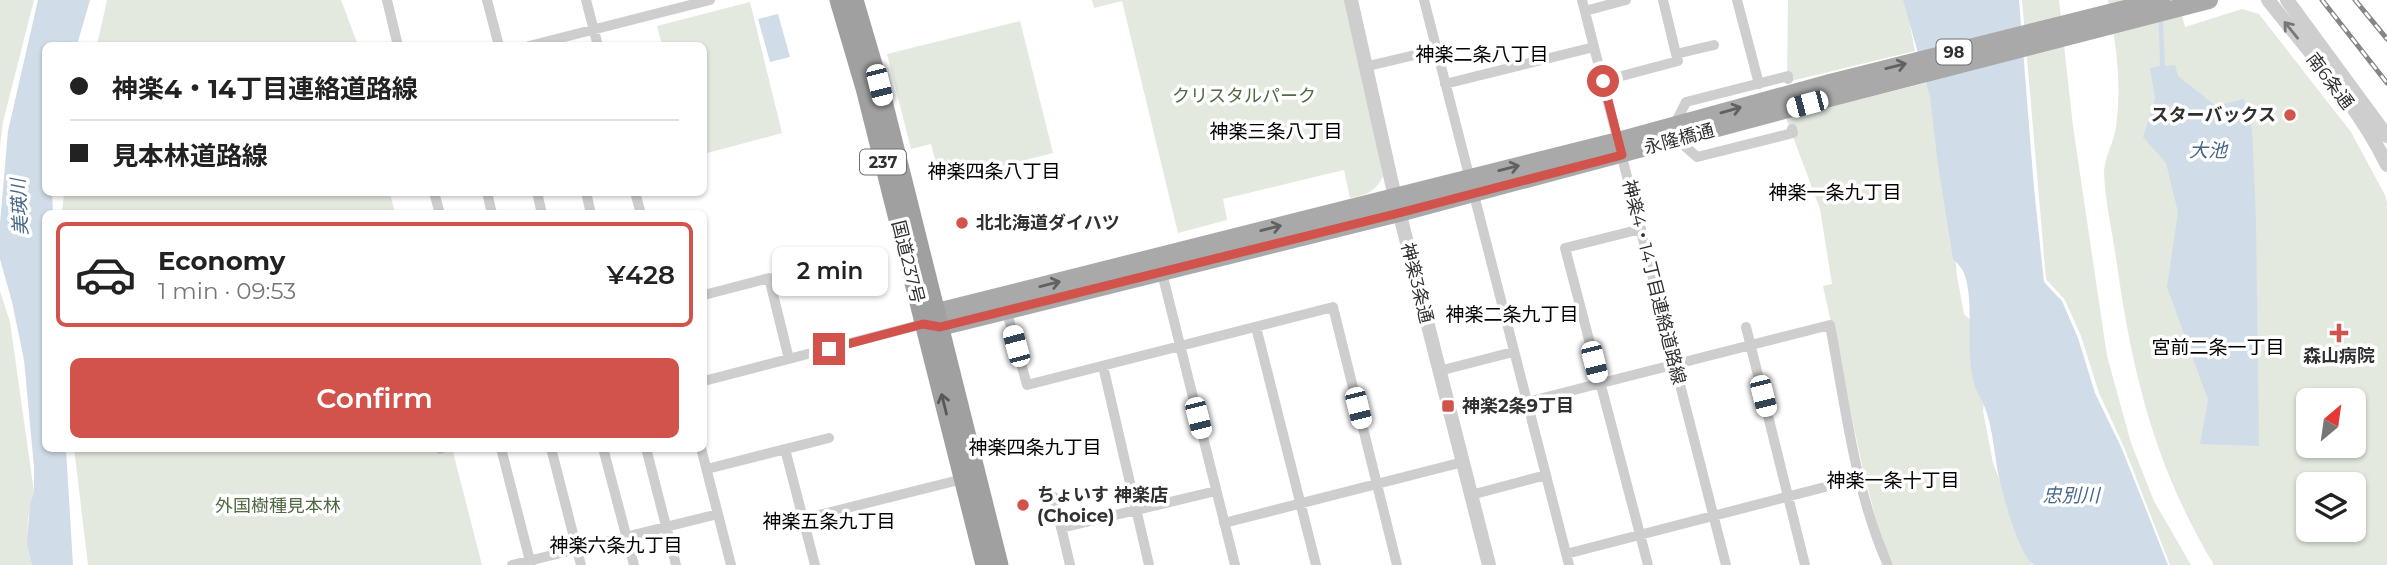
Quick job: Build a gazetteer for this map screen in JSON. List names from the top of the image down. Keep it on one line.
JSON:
{"streets":{"highway":["237","国道237号"],"main road":["98","永隆橋通"],"street":["南6条通","神楽4・14丁目連絡道路線","神楽3条通"]},"crossings":[["永隆橋通","国道237号"],["永隆橋通","神楽4・14丁目連絡道路線"],["永隆橋通","神楽3条通"]],"districts":["神楽二条八丁目","神楽三条八丁目","神楽四条八丁目","神楽一条九丁目","神楽二条九丁目","宮前二条一丁目","神楽四条九丁目","神楽一条十丁目","神楽五条九丁目","神楽六条九丁目"],"water":["大池","美瑛川","忠別川"],"parks":["クリスタルパーク","外国樹種見本林"],"places":{"other":["スターバックス","北北海道ダイハツ","ちょいす 神楽店 (Choice)"],"health":["森山病院"],"transit":["神楽2条9丁目"]},"north":"top right","page":{"banner":["神楽4・14丁目連絡道路線","見本林道路線"],"list":[{"name":"Economy","note":"1 min · 09:53","value":"¥428"}],"bubble":"2 min","buttons":"Confirm"}}
